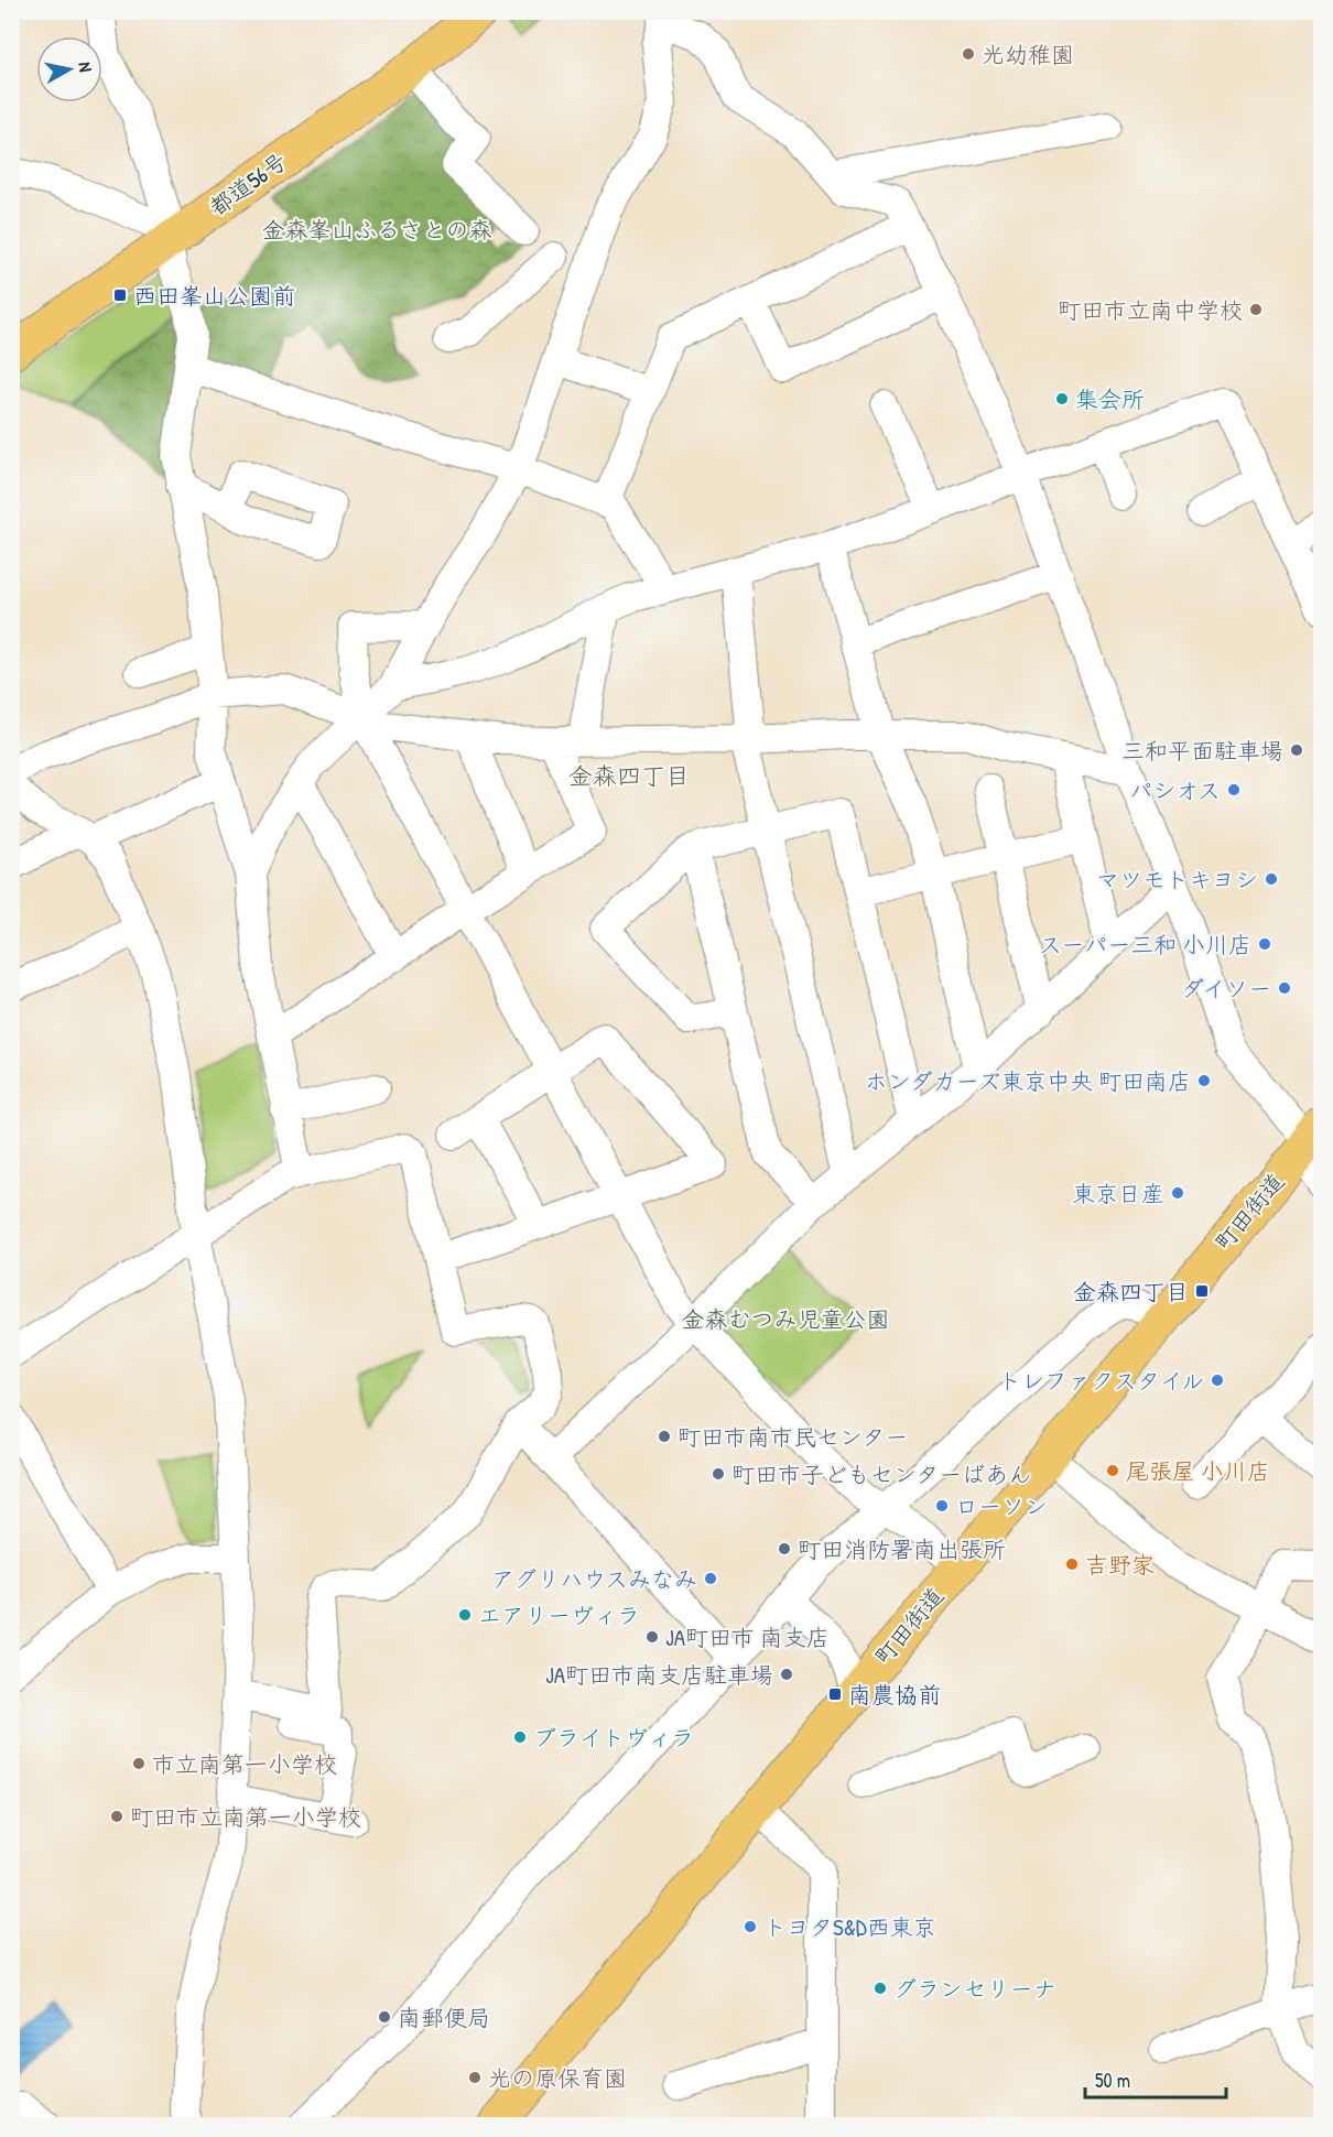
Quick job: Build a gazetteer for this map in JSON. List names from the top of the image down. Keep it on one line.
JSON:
{"streets":{"main road":["都道56号","町田街道"]},"districts":["金森四丁目"],"parks":["金森峯山ふるさとの森","金森むつみ児童公園"],"places":{"other":["光幼稚園","町田市立南中学校","集会所","三和平面駐車場","パシオス","マツモトキヨシ","スーパー三和 小川店","ダイソー","ホンダカーズ東京中央 町田南店","東京日産","トレファクスタイル","町田市南市民センター","尾張屋 小川店","町田市子どもセンターばあん","ローソン","町田消防署南出張所","吉野家","アグリハウスみなみ","エアリーヴィラ","JA町田市 南支店","JA町田市南支店駐車場","ブライトヴィラ","市立南第一小学校","町田市立南第一小学校","トヨタS&D西東京","グランセリーナ","南郵便局","光の原保育園"],"transit":["西田峯山公園前","金森四丁目","南農協前"]},"scale_bar":"50 m","north":"right"}
